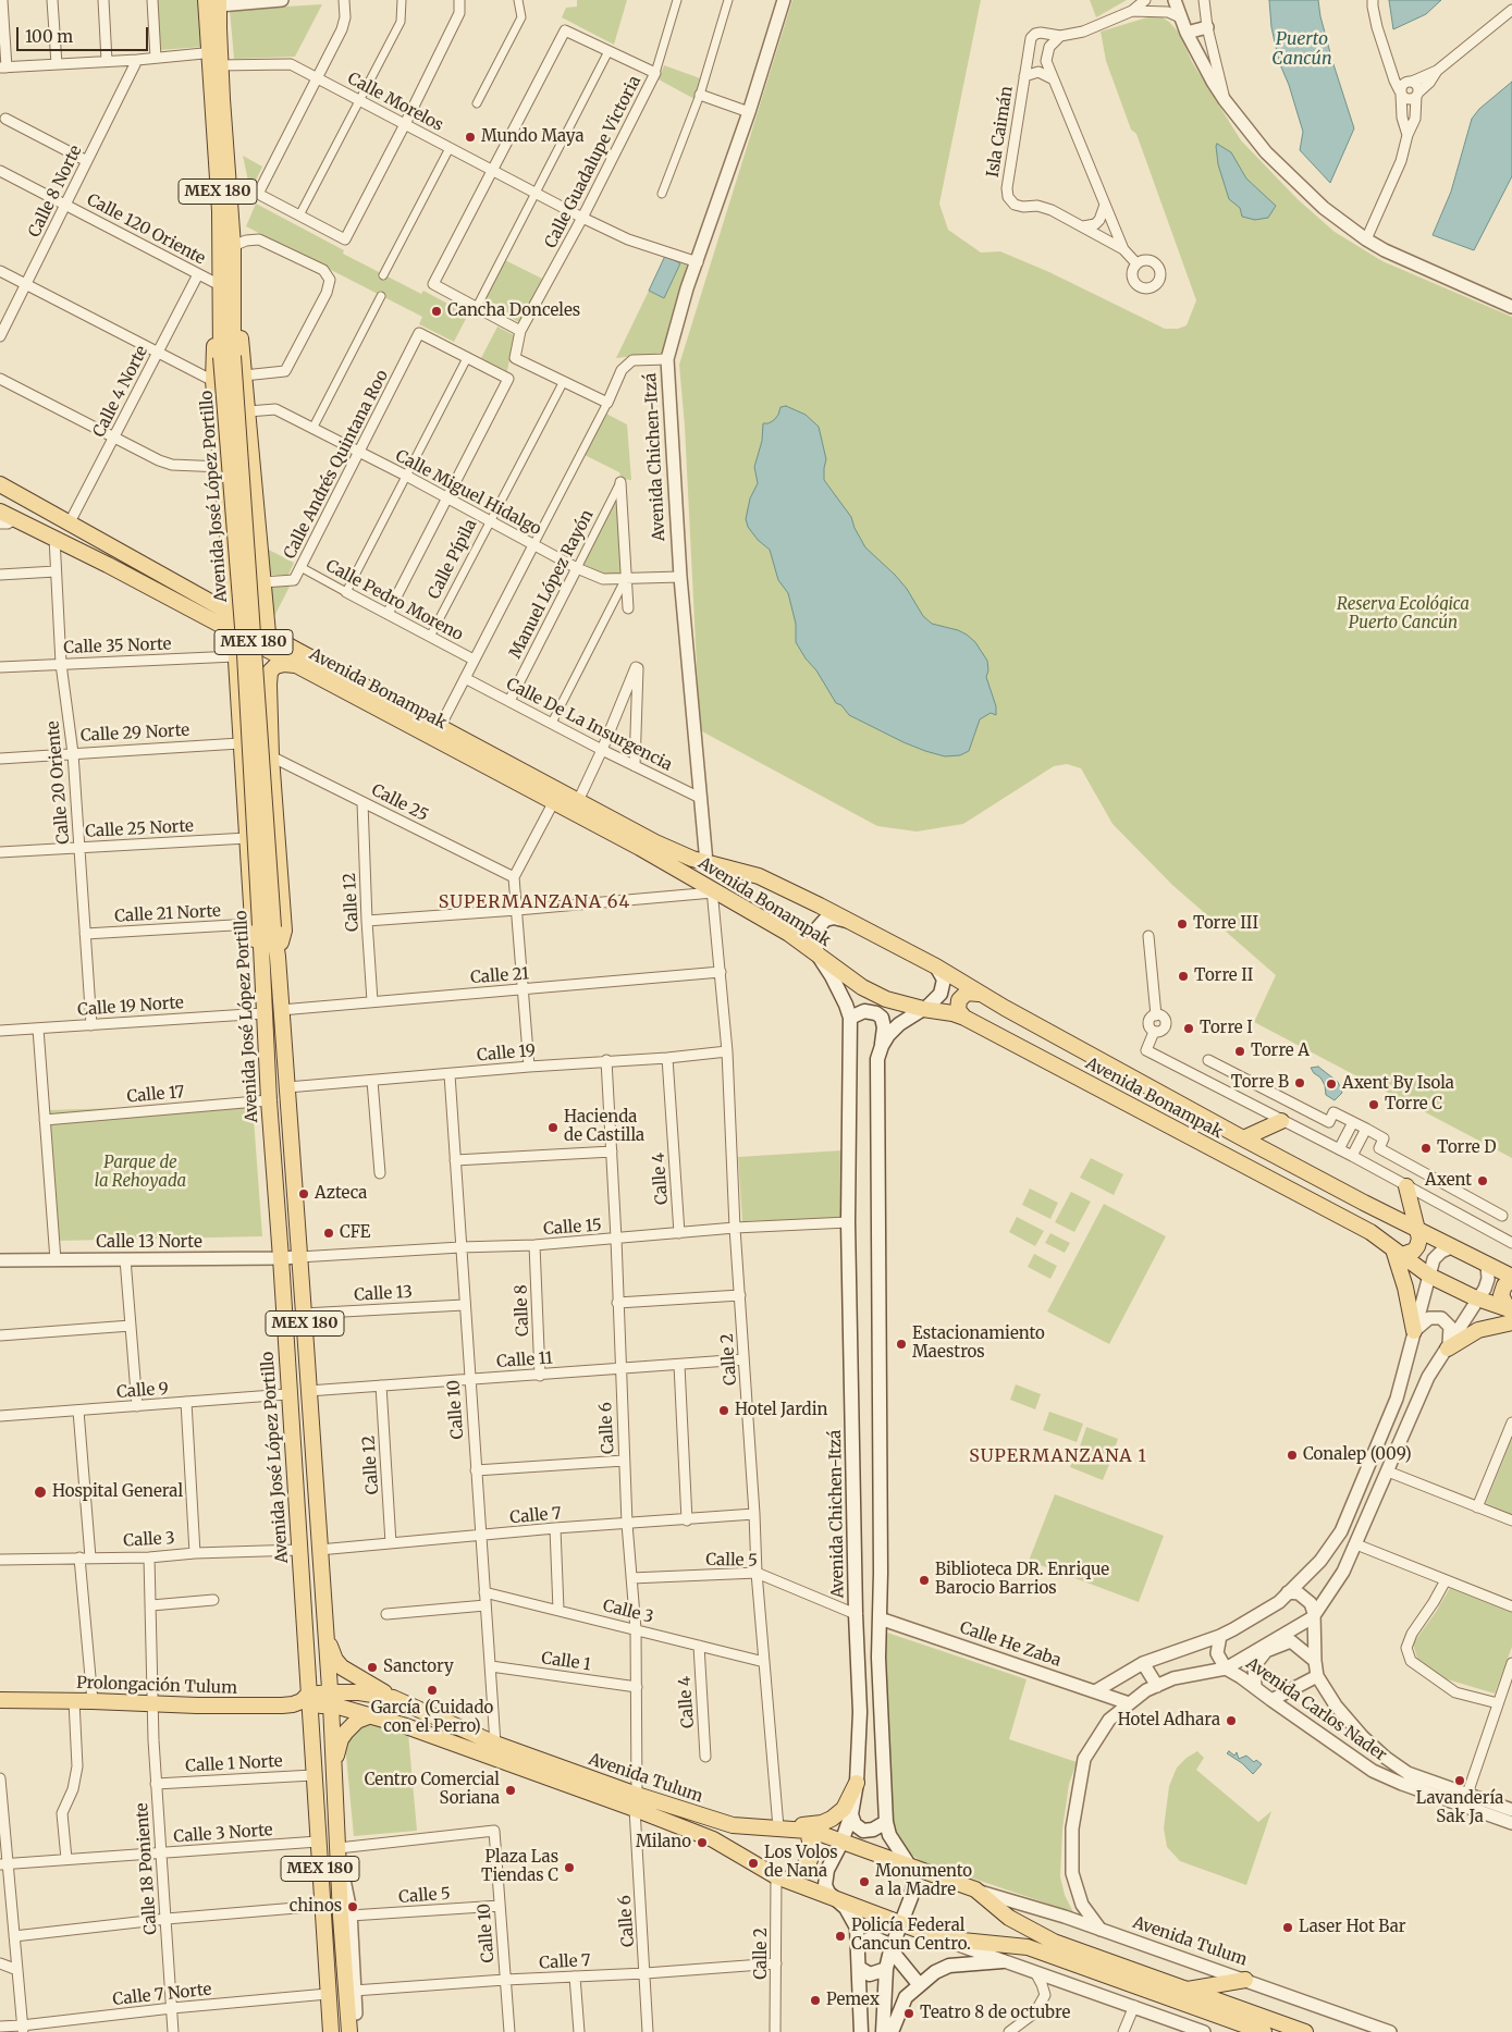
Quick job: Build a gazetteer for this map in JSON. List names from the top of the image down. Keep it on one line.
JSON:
{"streets":{"main road":["MEX 180","Avenida Chichen-Itzá","Avenida José López Portillo","Avenida Bonampak","Prolongación Tulum","Avenida Tulum"],"street":["Calle Morelos","Isla Caimán","Calle Guadalupe Victoria","Calle 8 Norte","Calle 120 Oriente","Calle 4 Norte","Calle Andrés Quintana Roo","Calle Miguel Hidalgo","Calle Pípila","Manuel López Rayón","Calle Pedro Moreno","Calle 35 Norte","Calle De La Insurgencia","Calle 29 Norte","Calle 20 Oriente","Calle 25","Calle 25 Norte","Calle 12","Calle 21 Norte","Calle 21","Calle 19 Norte","Calle 19","Calle 17","Calle 4","Calle 15","Calle 13 Norte","Calle 13","Calle 8","Calle 2","Calle 11","Calle 9","Calle 10","Calle 6","Calle 7","Calle 3","Calle 5","Calle He Zaba","Calle 1","Avenida Carlos Nader","Calle 1 Norte","Calle 3 Norte","Calle 18 Poniente","Calle 7 Norte"]},"crossings":[["Calle Morelos","Calle Guadalupe Victoria"],["Calle Morelos","Calle 8 Norte"],["Calle Morelos","Avenida Chichen-Itzá"],["Calle Morelos","Avenida José López Portillo"],["Calle Guadalupe Victoria","Calle Pípila"],["Calle 8 Norte","Calle 120 Oriente"],["Calle 120 Oriente","Calle 4 Norte"],["Calle 120 Oriente","Avenida José López Portillo"],["Calle 4 Norte","Avenida Bonampak"],["Avenida Chichen-Itzá","Calle Miguel Hidalgo"],["Avenida Chichen-Itzá","Avenida Bonampak"],["Avenida Chichen-Itzá","Calle De La Insurgencia"],["Avenida Chichen-Itzá","Calle 15"],["Avenida Chichen-Itzá","Calle 5"],["Avenida Chichen-Itzá","Avenida Tulum"],["Calle Andrés Quintana Roo","Calle Miguel Hidalgo"],["Calle Andrés Quintana Roo","Calle Pedro Moreno"],["Calle Miguel Hidalgo","Calle Pípila"],["Calle Miguel Hidalgo","Manuel López Rayón"],["Avenida José López Portillo","Calle 21 Norte"],["Avenida José López Portillo","Calle 21"],["Avenida José López Portillo","Calle 19 Norte"],["Avenida José López Portillo","Calle 19"],["Avenida José López Portillo","Calle 17"],["Avenida José López Portillo","Calle 15"],["Avenida José López Portillo","Calle 13 Norte"],["Avenida José López Portillo","Calle 13"],["Avenida José López Portillo","Calle 11"],["Avenida José López Portillo","Calle 9"],["Avenida José López Portillo","Calle 10"],["Avenida José López Portillo","Calle 7"],["Avenida José López Portillo","Calle 3"],["Avenida José López Portillo","Calle 5"],["Avenida José López Portillo","Prolongación Tulum"],["Avenida José López Portillo","Calle 1 Norte"],["Avenida José López Portillo","Avenida Tulum"],["Avenida José López Portillo","Calle 3 Norte"],["Avenida José López Portillo","Calle 7 Norte"],["Calle Pípila","Calle Pedro Moreno"],["Manuel López Rayón","Calle De La Insurgencia"],["Calle 35 Norte","Calle 20 Oriente"],["Avenida Bonampak","Calle 20 Oriente"],["Avenida Bonampak","Calle 2"],["Calle 29 Norte","Calle 20 Oriente"],["Calle 20 Oriente","Calle 25 Norte"],["Calle 20 Oriente","Calle 21 Norte"],["Calle 20 Oriente","Calle 19 Norte"],["Calle 25","Calle 12"],["Calle 12","Calle 21"],["Calle 12","Calle 11"],["Calle 12","Calle 7"],["Calle 21","Calle 2"],["Calle 19","Calle 4"],["Calle 19","Calle 2"],["Calle 19","Calle 10"],["Calle 19","Calle 6"],["Calle 4","Calle 15"],["Calle 4","Calle 3"],["Calle 15","Calle 13 Norte"],["Calle 15","Calle 8"],["Calle 15","Calle 2"],["Calle 15","Calle 10"],["Calle 15","Calle 6"],["Calle 13","Calle 10"],["Calle 8","Calle 11"],["Calle 2","Calle 11"],["Calle 2","Calle 7"],["Calle 2","Calle 3"],["Calle 2","Calle 5"],["Calle 2","Avenida Tulum"],["Calle 11","Calle 10"],["Calle 11","Calle 6"],["Calle 10","Calle 7"],["Calle 10","Calle 3"],["Calle 10","Calle 5"],["Calle 10","Calle 1"],["Calle 10","Avenida Tulum"],["Calle 6","Calle 7"],["Calle 6","Calle 3"],["Calle 6","Calle 5"],["Calle 6","Calle 1"],["Calle 6","Avenida Tulum"],["Calle 3","Calle 18 Poniente"],["Prolongación Tulum","Avenida Tulum"],["Prolongación Tulum","Calle 18 Poniente"],["Calle 1 Norte","Calle 18 Poniente"],["Calle 3 Norte","Calle 18 Poniente"],["Calle 18 Poniente","Calle 7 Norte"]],"districts":["SUPERMANZANA 64","SUPERMANZANA 1"],"water":["Puerto Cancún"],"parks":["Reserva Ecológica Puerto Cancún","Parque de la Rehoyada"],"places":["Mundo Maya","Cancha Donceles","Torre III","Torre II","Torre I","Torre A","Torre B","Axent By Isola","Torre C","Hacienda de Castilla","Torre D","Axent","Azteca","CFE","Estacionamiento Maestros","Hotel Jardin","Conalep (009)","Hospital General","Biblioteca DR. Enrique Barocio Barrios","Sanctory","García (Cuidado con el Perro)","Hotel Adhara","Lavandería Sak Ja","Centro Comercial Soriana","Milano","Los Volos de Nana","Plaza Las Tiendas C","Monumento a la Madre","chinos","Laser Hot Bar","Policía Federal Cancun Centro.","Pemex","Teatro 8 de octubre"],"scale_bar":"100 m"}
